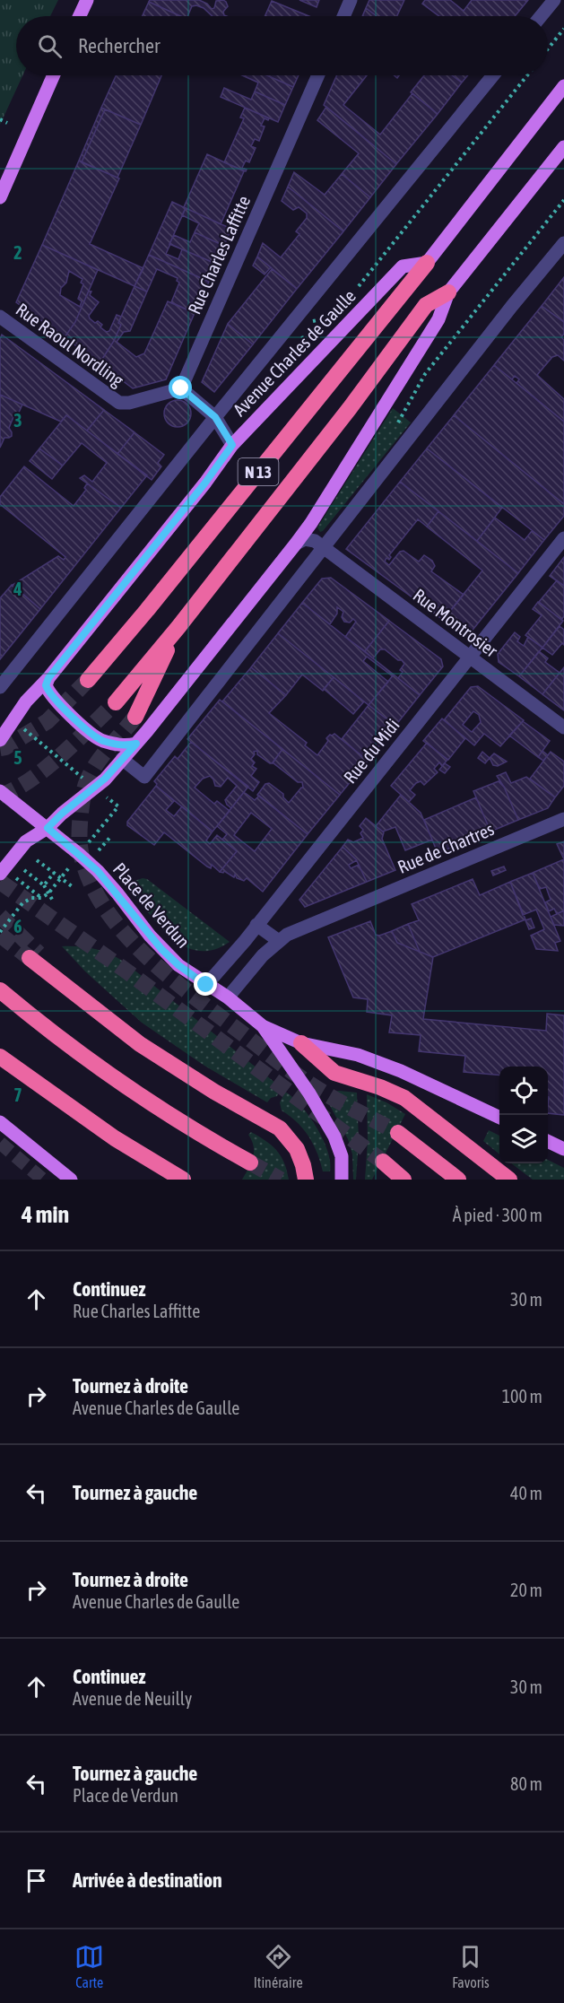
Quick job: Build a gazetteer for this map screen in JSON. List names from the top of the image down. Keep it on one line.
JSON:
{"streets":{"highway":["N 13"],"main road":["Avenue Charles de Gaulle","Place de Verdun"],"street":["Rue Charles Laffitte","Rue Raoul Nordling","Rue Montrosier","Rue du Midi","Rue de Chartres"]},"crossings":[["Rue Charles Laffitte","Rue Raoul Nordling"],["Avenue Charles de Gaulle","N 13"],["Rue Montrosier","Rue du Midi"],["Rue du Midi","Place de Verdun"],["Rue de Chartres","Place de Verdun"]],"page":{"search":"Rechercher","heading":["4 min","À pied · 300 m"],"list":[["Continuez","Rue Charles Laffitte","30 m"],["Tournez à droite","Avenue Charles de Gaulle","100 m"],["Tournez à gauche","40 m"],["Tournez à droite","Avenue Charles de Gaulle","20 m"],["Continuez","Avenue de Neuilly","30 m"],["Tournez à gauche","Place de Verdun","80 m"],"Arrivée à destination"],"nav":["Carte","Itinéraire","Favoris"]},"grid":{"rows":["2","3","4","5","6","7"]}}
